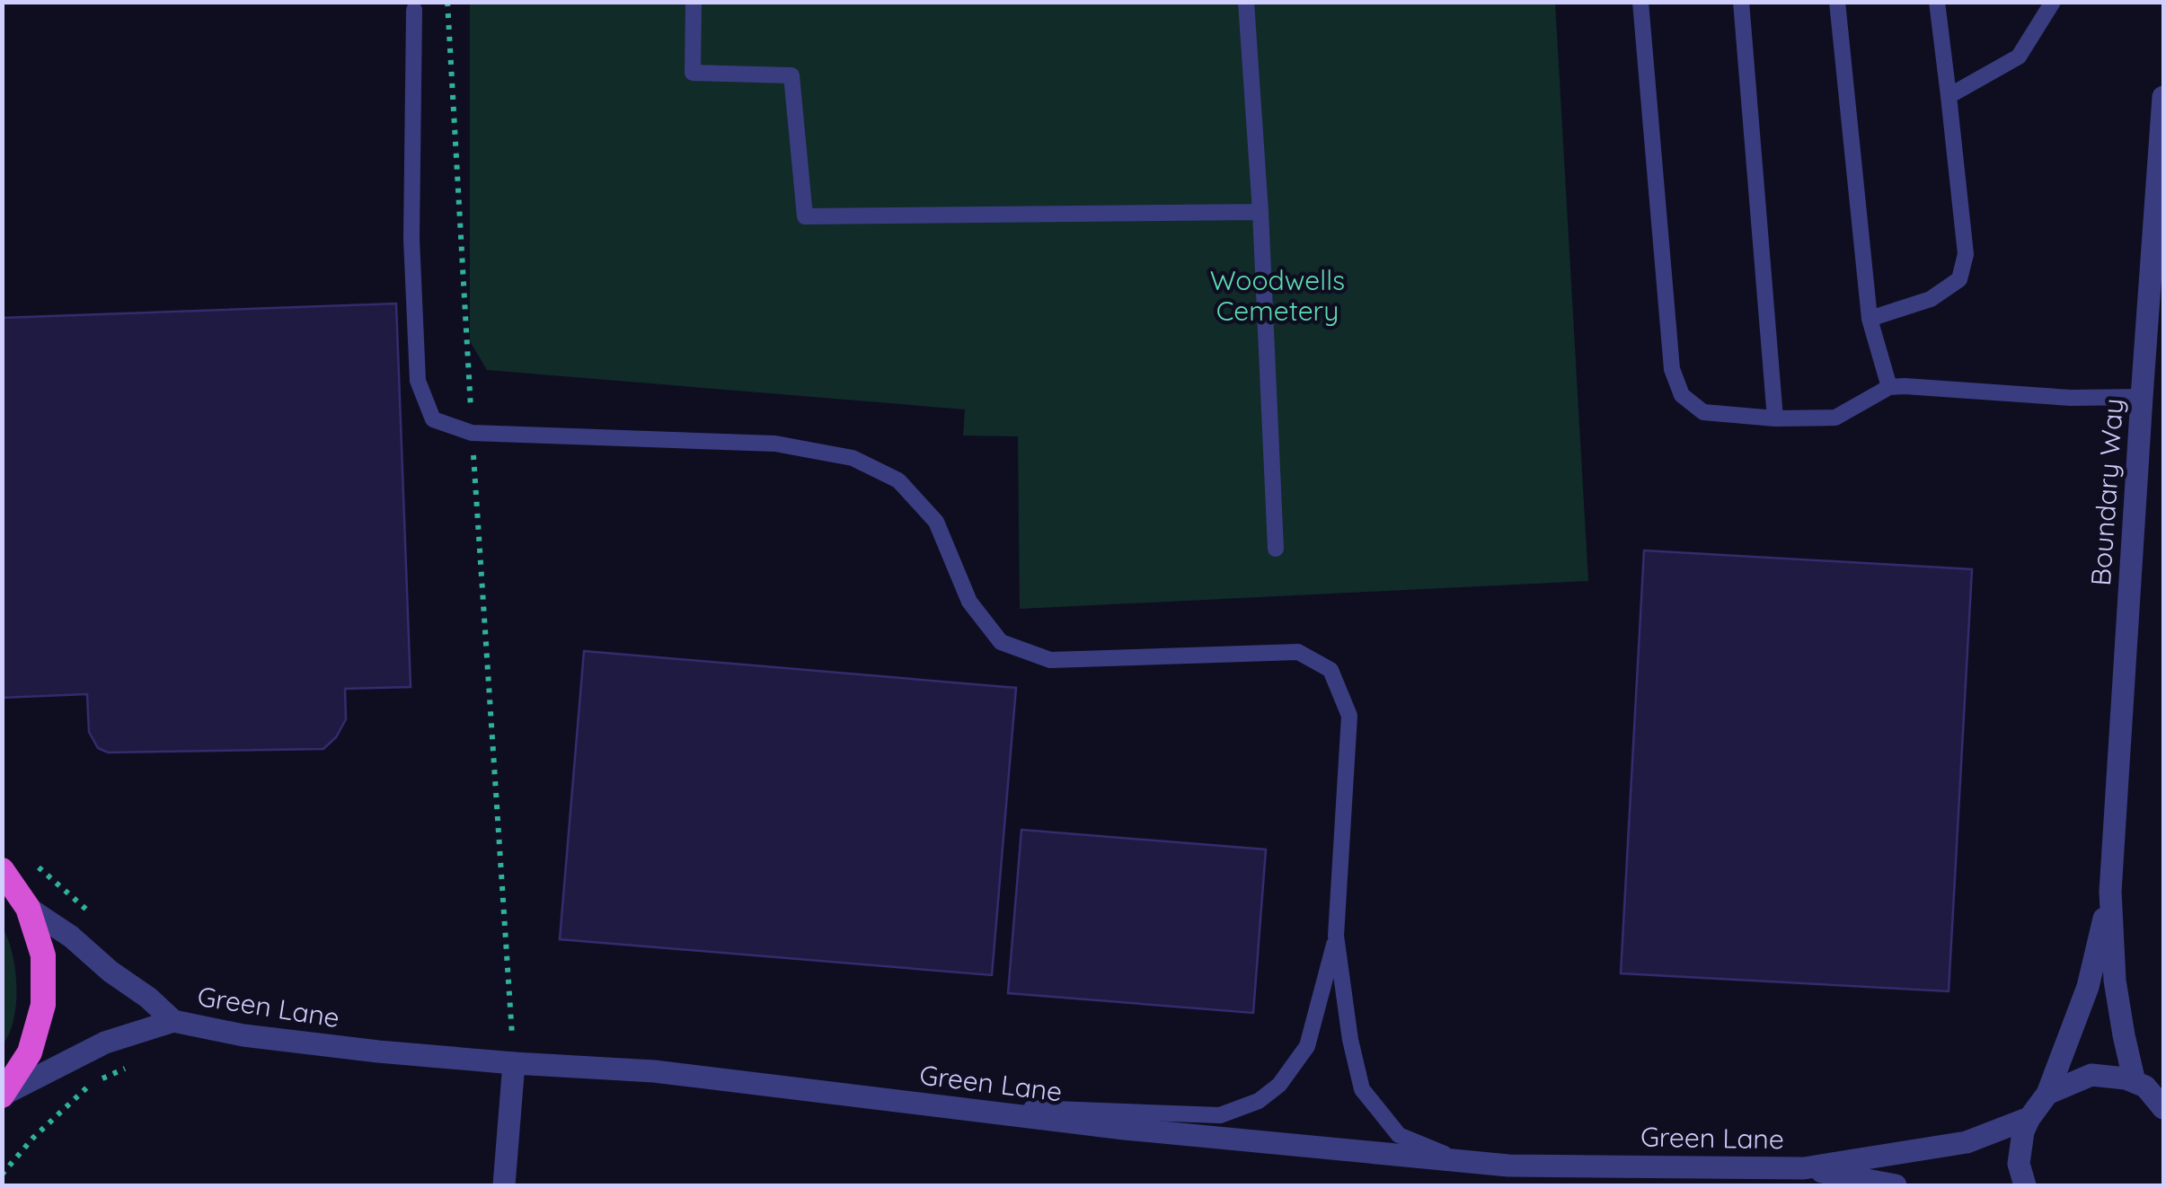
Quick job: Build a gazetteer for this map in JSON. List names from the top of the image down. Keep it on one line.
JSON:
{"streets":{"street":["Boundary Way","Green Lane"]},"parks":["Woodwells Cemetery"]}
